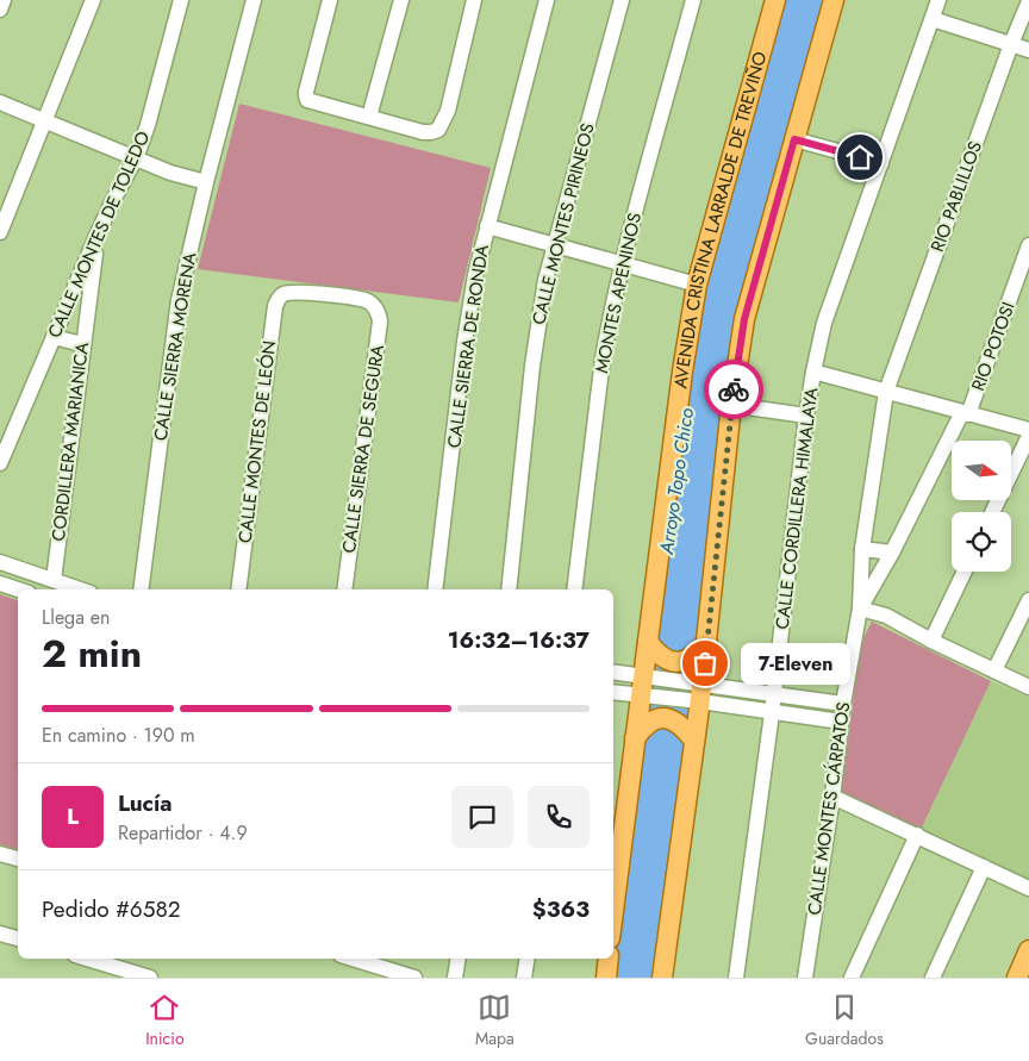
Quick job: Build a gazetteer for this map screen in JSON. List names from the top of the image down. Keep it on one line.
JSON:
{"streets":{"main road":["AVENIDA CRISTINA LARRALDE DE TREVIÑO"],"street":["RIO PABLILLOS","CALLE MONTES PIRINEOS","CALLE MONTES DE TOLEDO","MONTES APENINOS","CALLE SIERRA MORENA","CALLE SIERRA DE RONDA","RIO POTOSI","CORDILLERA MARIANICA","CALLE MONTES DE LEÓN","CALLE SIERRA DE SEGURA","CALLE CORDILLERA HIMALAYA","CALLE MONTES CÁRPATOS"]},"crossings":[["RIO PABLILLOS","CALLE MONTES CÁRPATOS"],["CALLE MONTES DE TOLEDO","CORDILLERA MARIANICA"],["RIO POTOSI","CALLE MONTES CÁRPATOS"],["CALLE MONTES DE LEÓN","CALLE SIERRA DE SEGURA"]],"water":["Arroyo Topo Chico"],"places":["7-Eleven"],"north":"right","page":{"heading":["2 min","Llega en","16:32–16:37"],"panel":["Lucía","Repartidor · 4.9","Pedido #6582","$363"],"bubble":"7-Eleven","bar":"En camino · 190 m","round":"L","tabs":["Inicio","Mapa","Guardados"]}}
